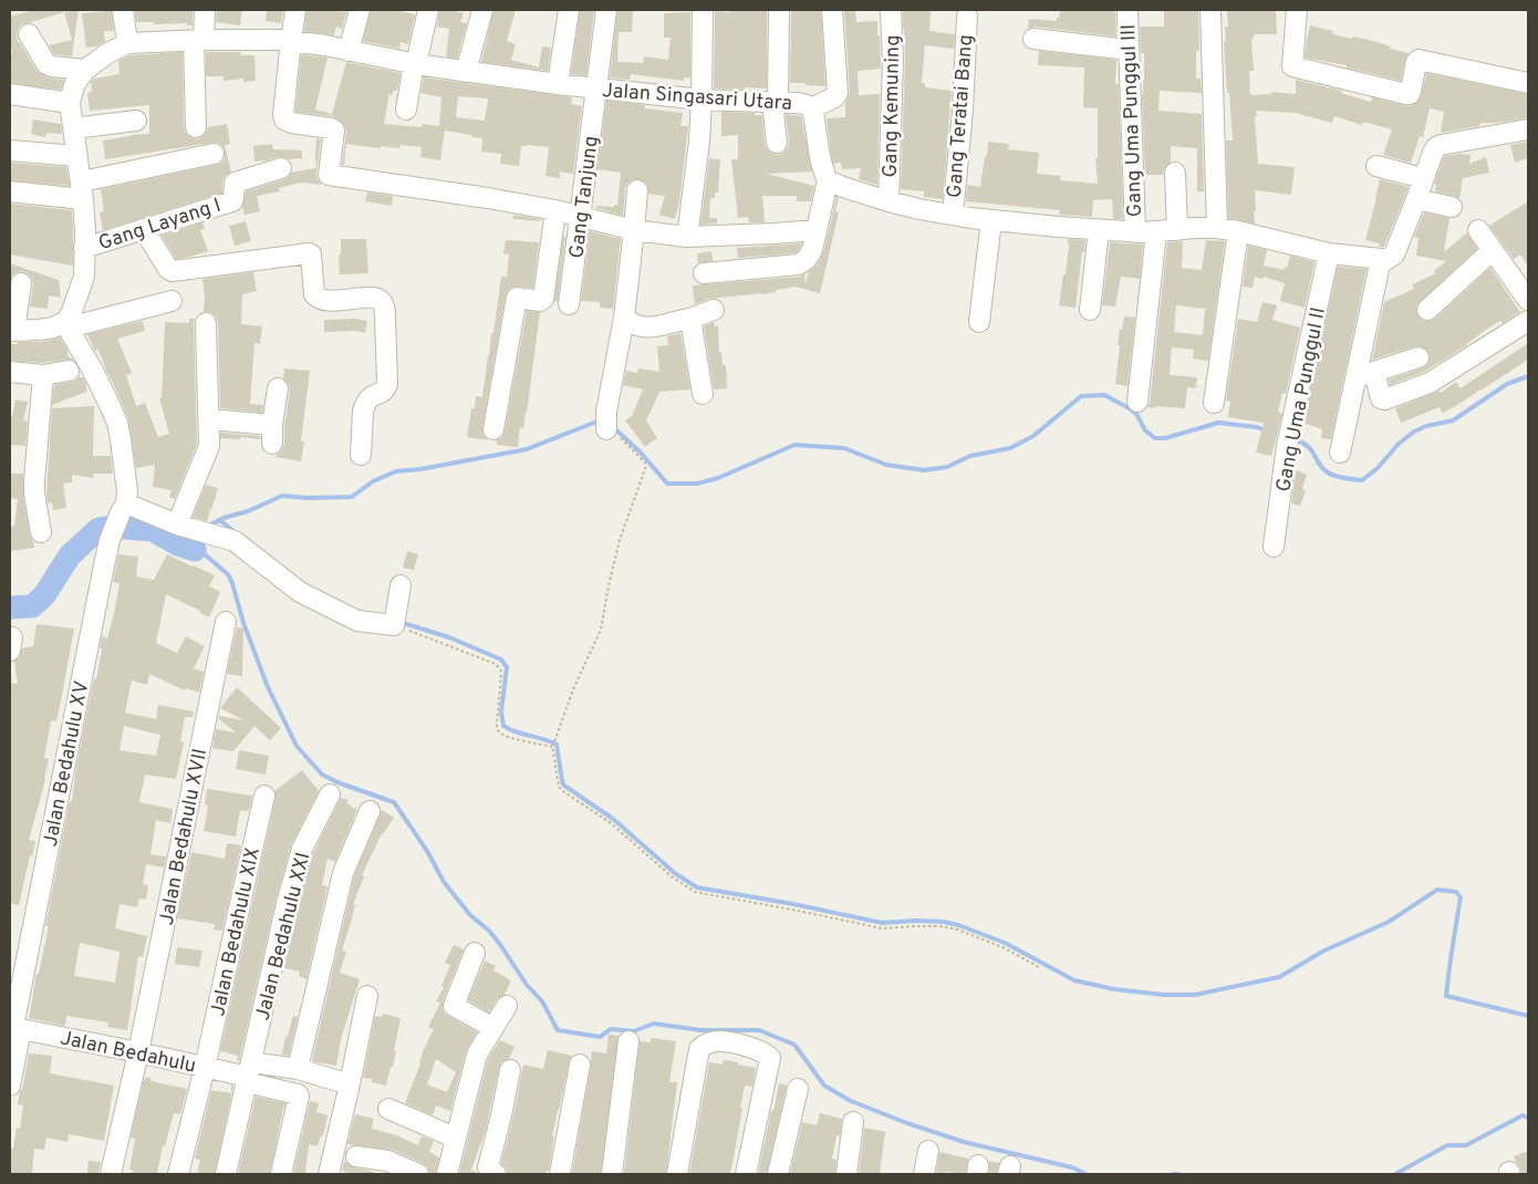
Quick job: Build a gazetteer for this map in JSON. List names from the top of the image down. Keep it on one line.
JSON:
{"streets":{"street":["Jalan Singasari Utara","Gang Kemuning","Gang Teratai Bang","Gang Uma Punggul III","Gang Tanjung","Gang Layang I","Gang Uma Punggul II","Jalan Bedahulu XV","Jalan Bedahulu XVII","Jalan Bedahulu XIX","Jalan Bedahulu XXI","Jalan Bedahulu"]},"crossings":[["Jalan Singasari Utara","Gang Tanjung"],["Jalan Bedahulu XV","Jalan Bedahulu"],["Jalan Bedahulu XVII","Jalan Bedahulu"],["Jalan Bedahulu XIX","Jalan Bedahulu"],["Jalan Bedahulu XXI","Jalan Bedahulu"]]}
